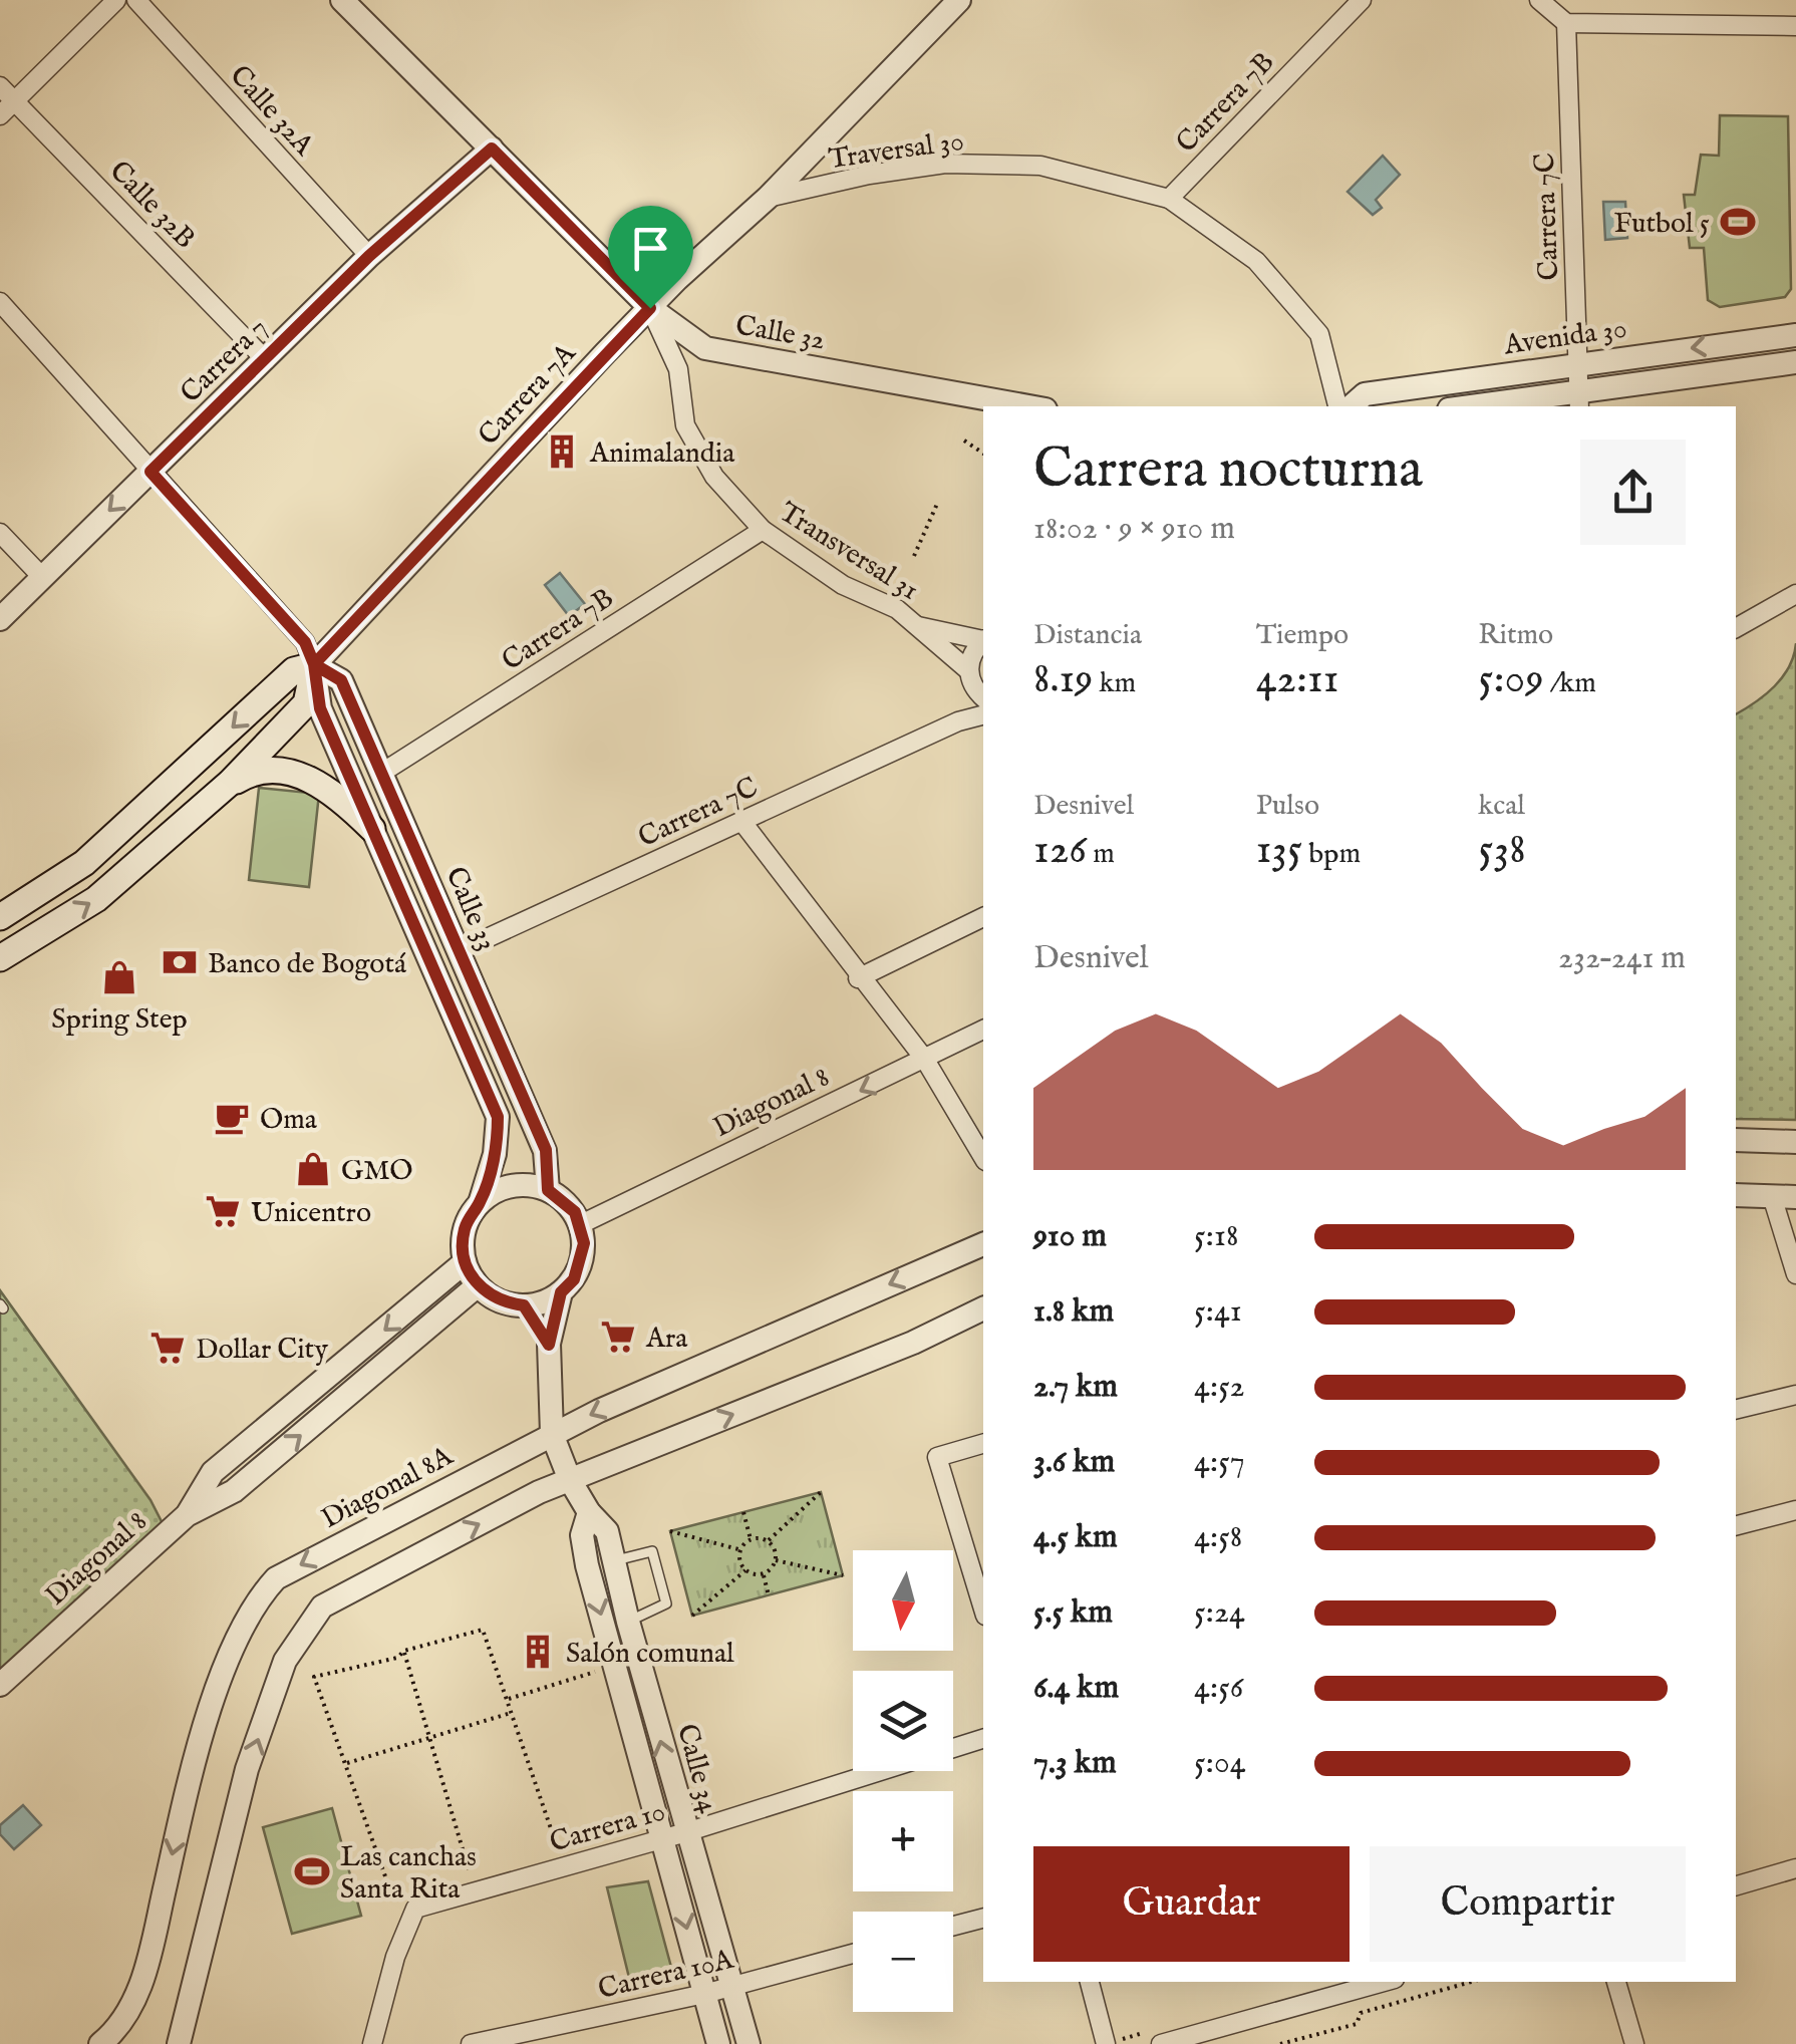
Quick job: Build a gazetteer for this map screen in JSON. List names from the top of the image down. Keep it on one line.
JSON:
{"streets":{"main road":["Carrera 7A"],"street":["Carrera 7B","Calle 32A","Traversal 30","Calle 32B","Carrera 7C","Calle 32","Avenida 30","Carrera 7","Transversal 31","Calle 33","Diagonal 8","Diagonal 8A","Calle 34","Carrera 10","Carrera 10A"]},"crossings":[["Carrera 7B","Traversal 30"],["Carrera 7B","Transversal 31"],["Carrera 7B","Calle 33"],["Calle 32A","Carrera 7"],["Traversal 30","Carrera 7A"],["Calle 32B","Carrera 7"],["Carrera 7C","Avenida 30"],["Carrera 7C","Calle 33"],["Calle 32","Carrera 7"],["Calle 32","Carrera 7A"],["Calle 32","Transversal 31"],["Carrera 7","Calle 33"],["Carrera 7A","Transversal 31"],["Carrera 7A","Calle 33"],["Calle 33","Diagonal 8"],["Calle 33","Calle 34"],["Diagonal 8","Calle 34"],["Diagonal 8A","Calle 34"],["Calle 34","Carrera 10"],["Calle 34","Carrera 10A"]],"places":{"sports":["Futbol 5","Las canchas Santa Rita"],"building":["Animalandia","Salón comunal"],"bank":["Banco de Bogotá"],"shop":["Spring Step","GMO"],"cafe":["Oma"],"supermarket":["Unicentro","Ara","Dollar City"]},"north":"bottom","page":{"heading":["Carrera nocturna","18:02 · 9 × 910 m"],"stats":[["Distancia","8.19 km"],["Tiempo","42:11"],["Ritmo","5:09 /km"],["Desnivel","126 m"],["Pulso","135 bpm"],["kcal","538"]],"chart":["Desnivel","232–241 m"],"list":[{"name":"910 m","note":"5:18"},{"name":"1.8 km","note":"5:41"},{"name":"2.7 km","note":"4:52"},{"name":"3.6 km","note":"4:57"},{"name":"4.5 km","note":"4:58"},{"name":"5.5 km","note":"5:24"},{"name":"6.4 km","note":"4:56"},{"name":"7.3 km","note":"5:04"}],"map_buttons":["+","−"],"buttons":["Guardar","Compartir"]}}
